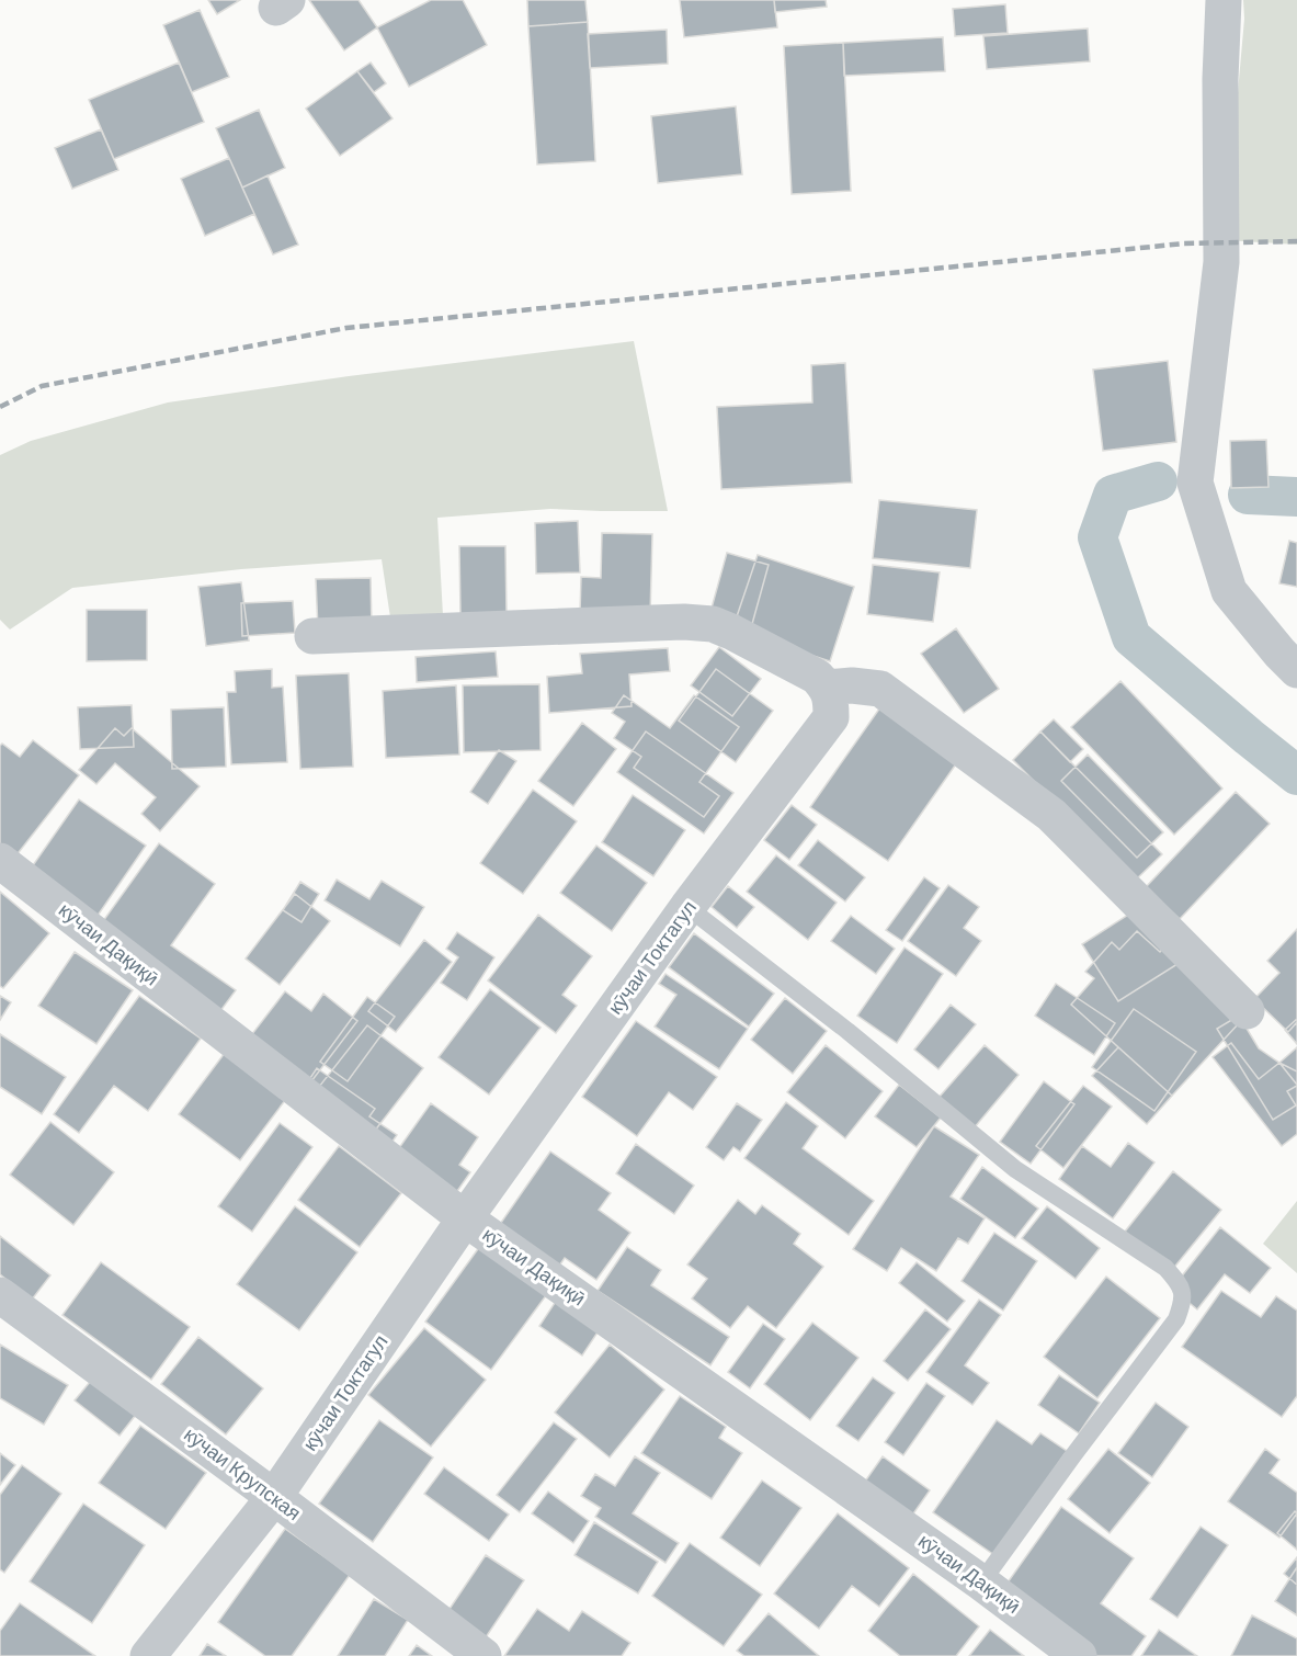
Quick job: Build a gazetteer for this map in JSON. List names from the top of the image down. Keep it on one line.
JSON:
{"streets":{"street":["кӯчаи Дақиқӣ","кӯчаи Токтагул","кӯчаи Крупская"]},"crossings":[["кӯчаи Дақиқӣ","кӯчаи Токтагул"],["кӯчаи Токтагул","кӯчаи Крупская"]]}
